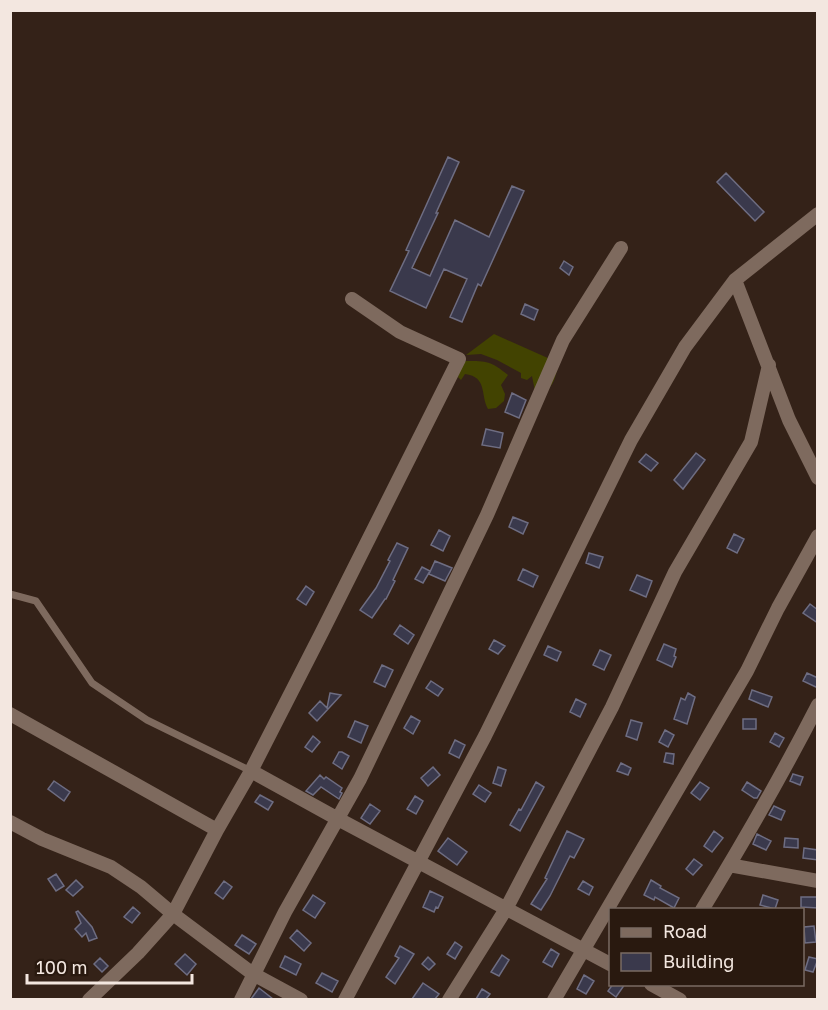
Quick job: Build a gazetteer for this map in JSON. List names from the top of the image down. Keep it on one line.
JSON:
{"legend":["Road","Building"],"scale_bar":"100 m"}
